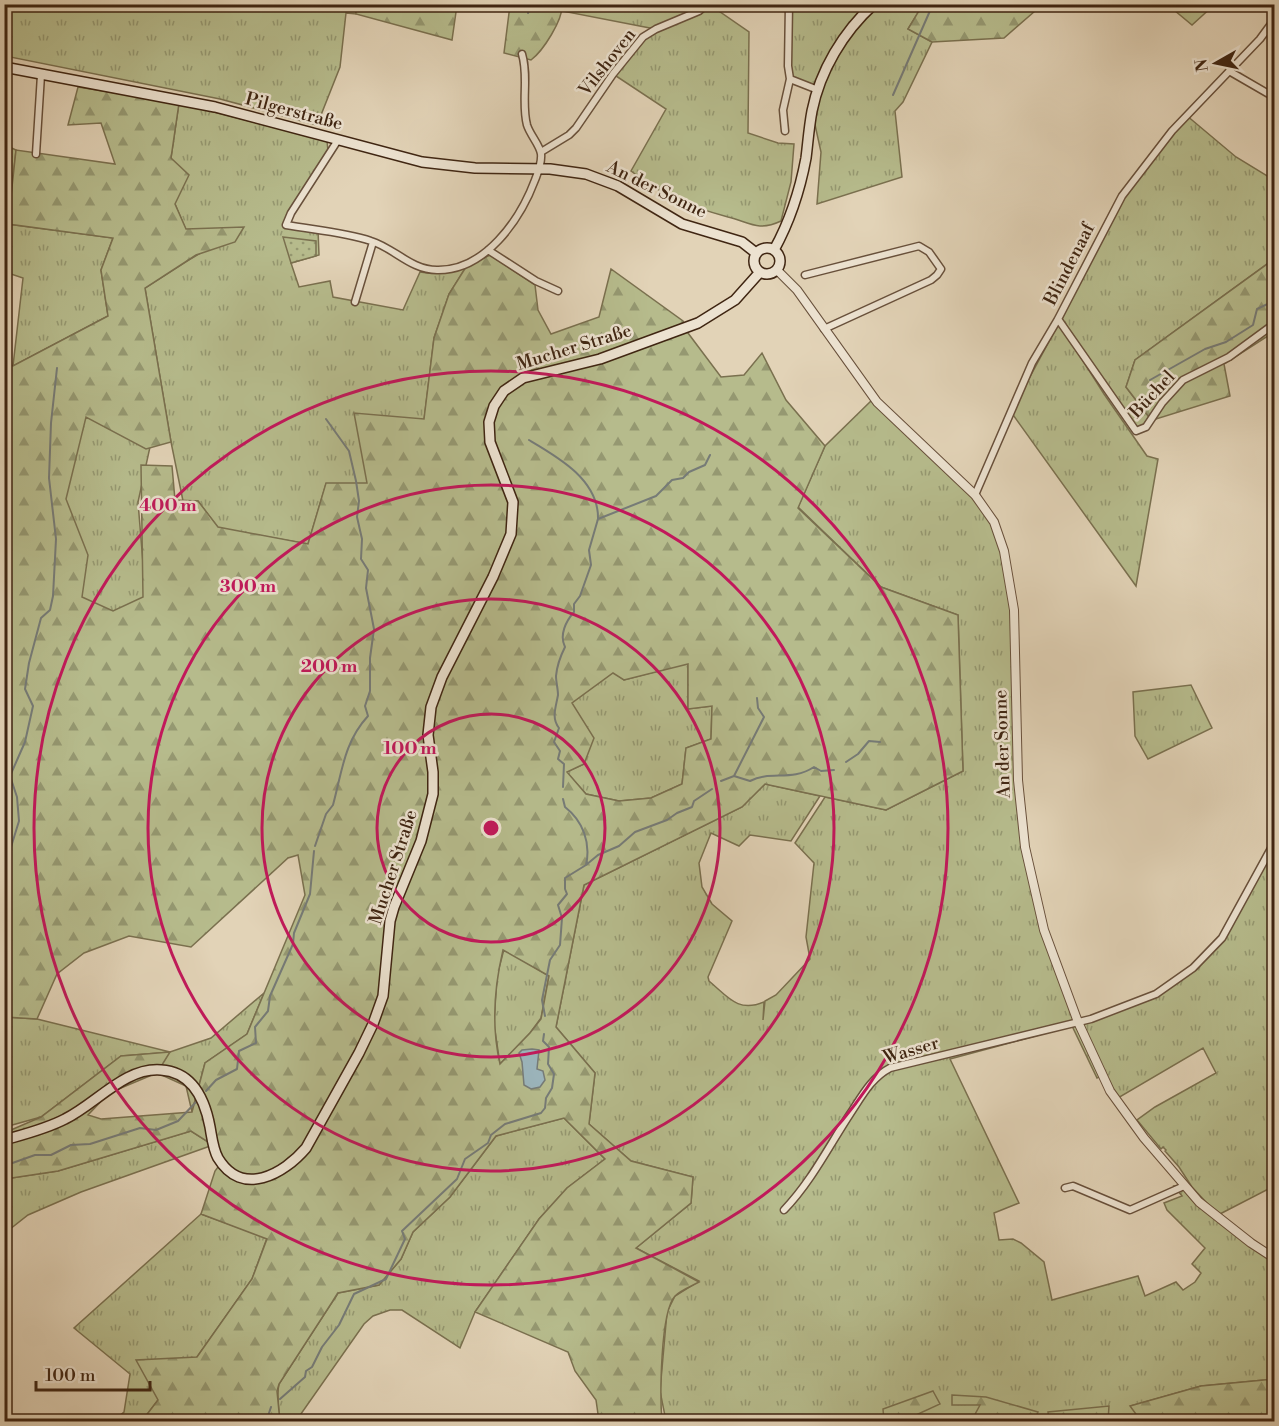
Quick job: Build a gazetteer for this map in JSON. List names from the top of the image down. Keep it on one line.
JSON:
{"streets":{"main road":["Pilgerstraße","An der Sonne","Mucher Straße"],"street":["Vilshoven","Blindenaaf","Büchel","Wasser"]},"crossings":[["Pilgerstraße","An der Sonne"],["An der Sonne","Blindenaaf"],["An der Sonne","Mucher Straße"],["An der Sonne","Wasser"],["Blindenaaf","Büchel"]],"scale_bar":"100 m","north":"left","rings":["400 m","300 m","200 m","100 m"]}
